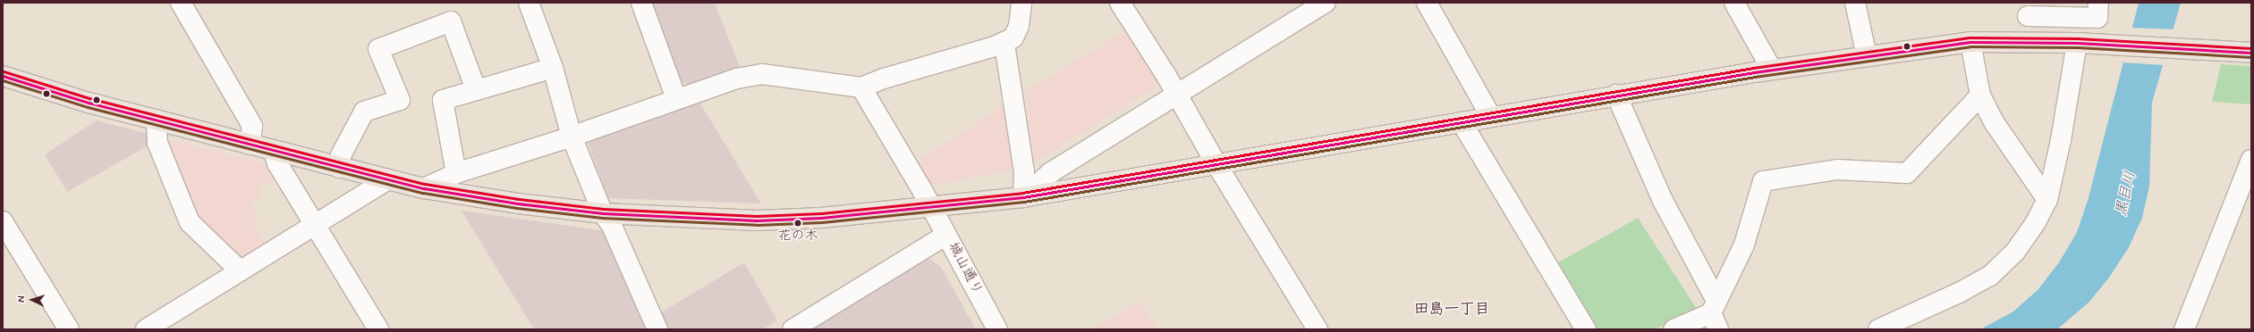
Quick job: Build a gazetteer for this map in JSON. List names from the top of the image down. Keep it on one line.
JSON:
{"streets":{"street":["城山通り"]},"districts":["田島一丁目"],"water":["黒目川"],"places":["花の木"],"north":"left"}
